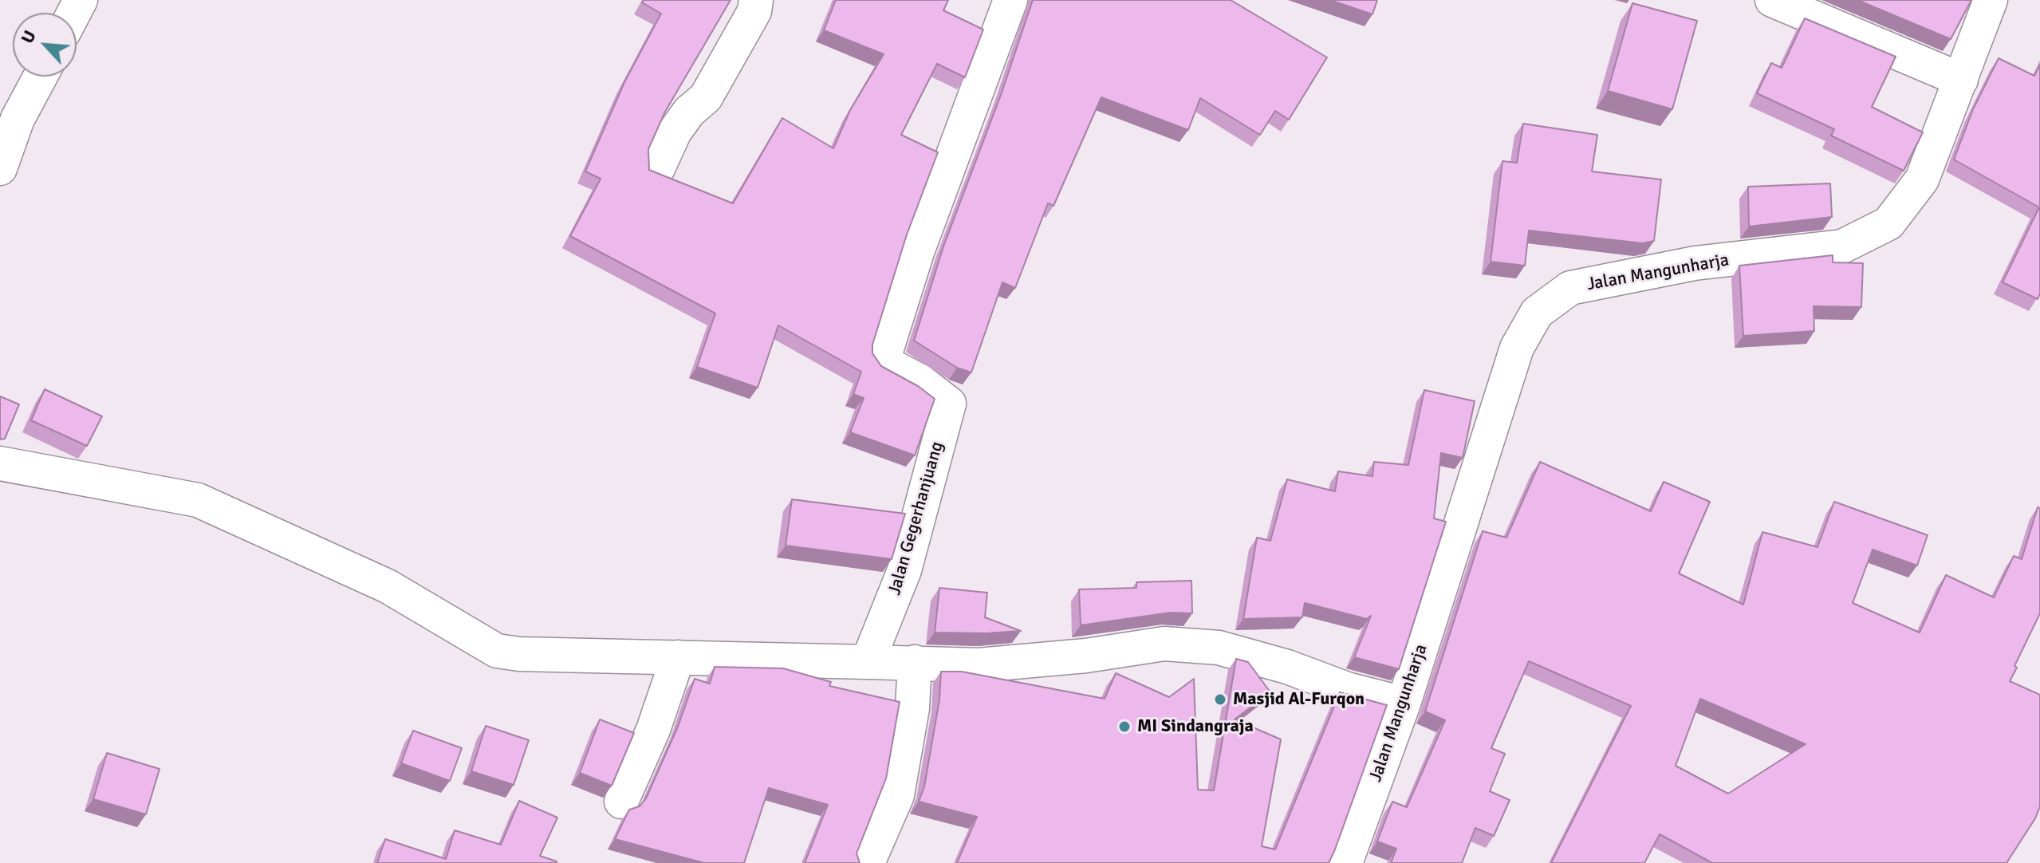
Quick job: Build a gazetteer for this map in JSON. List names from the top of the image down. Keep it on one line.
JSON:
{"streets":{"street":["Jalan Mangunharja","Jalan Gegerhanjuang"]},"places":["Masjid Al-Furqon","MI Sindangraja"],"north":"top left"}
